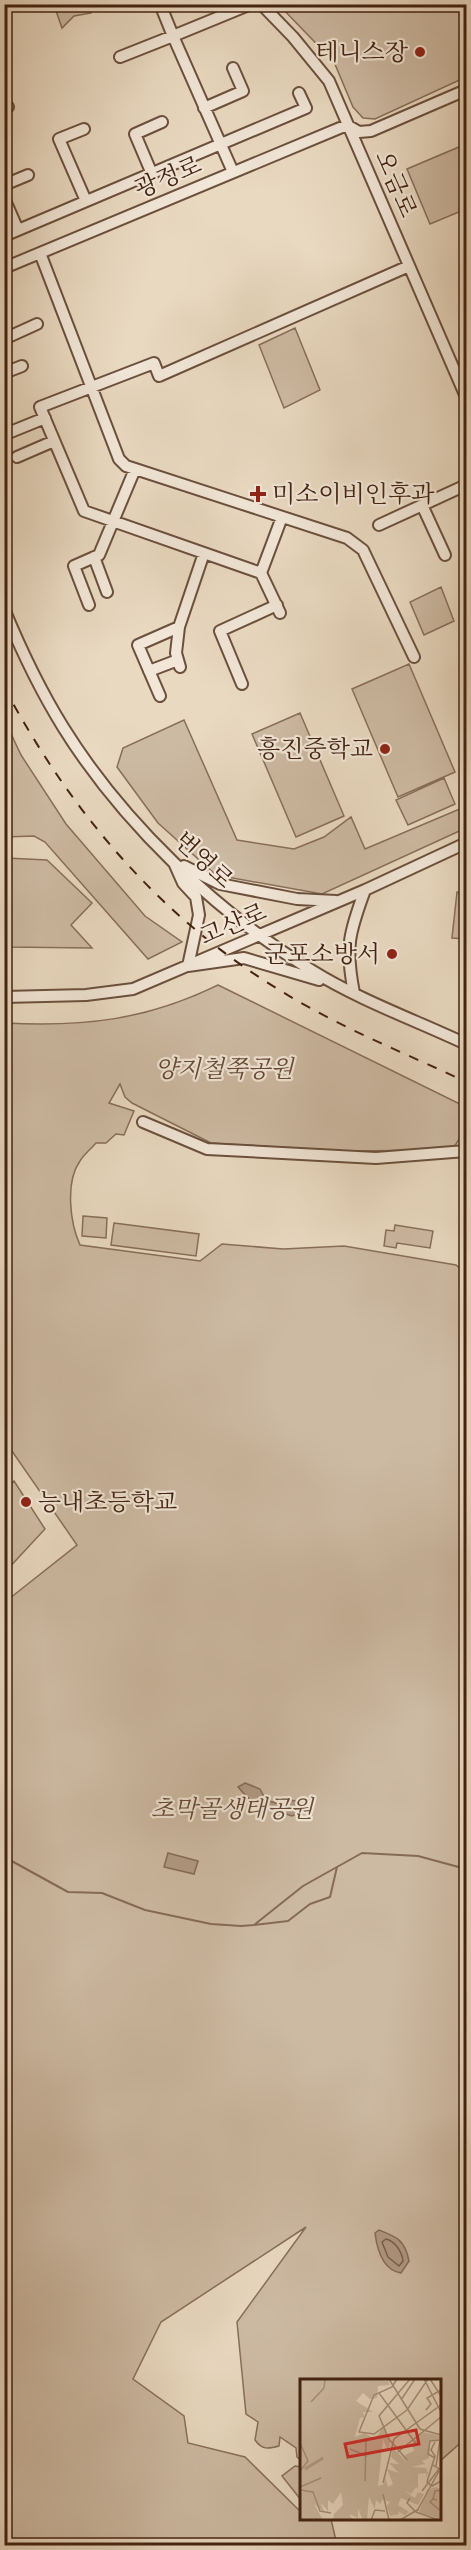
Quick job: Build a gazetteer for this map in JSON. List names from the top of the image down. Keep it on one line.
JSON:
{"streets":{"street":["광정로","오금로","번영로","고산로"]},"crossings":[["광정로","오금로"],["번영로","고산로"]],"parks":["양지철쭉공원","초막골생태공원"],"places":{"other":["테니스장","흥진중학교","군포소방서","능내초등학교"],"health":["미소이비인후과"]}}
